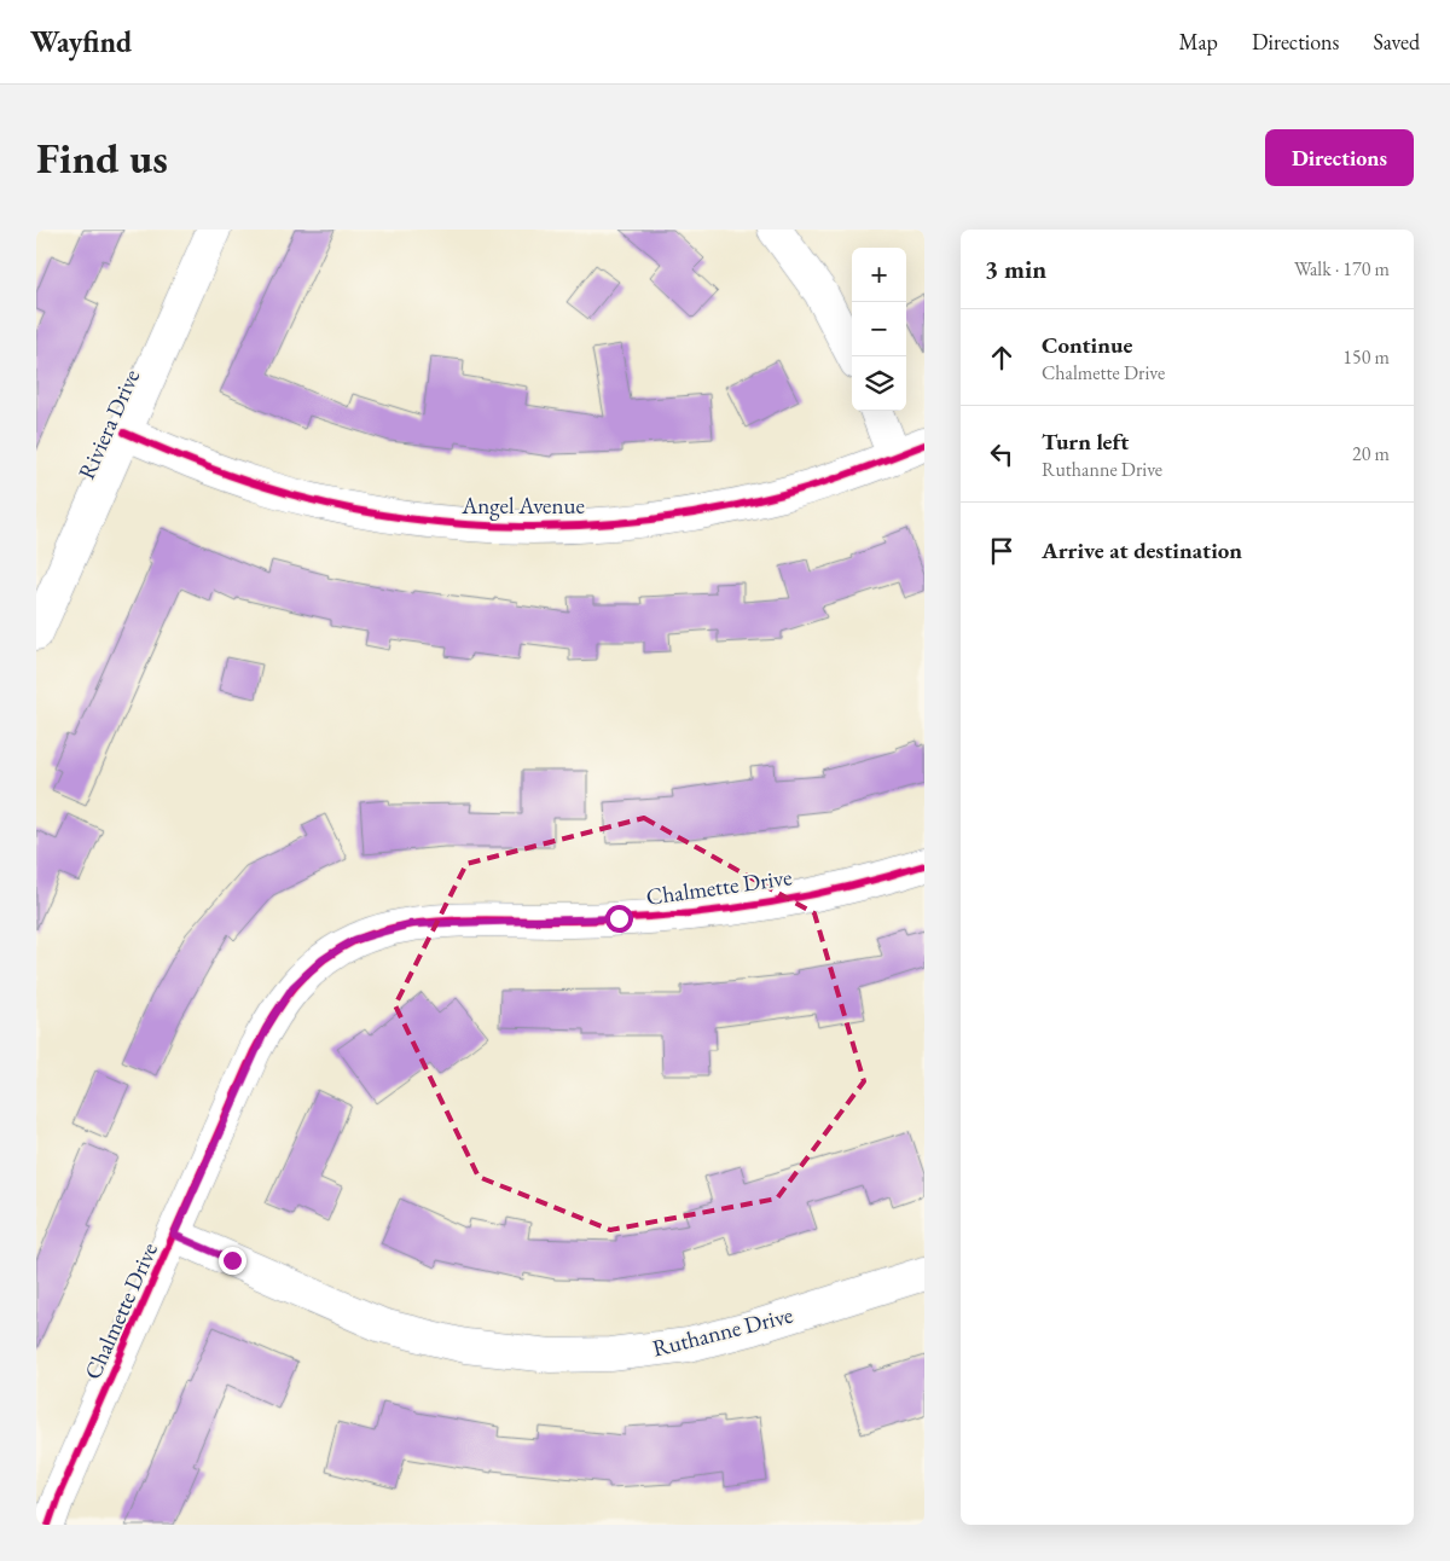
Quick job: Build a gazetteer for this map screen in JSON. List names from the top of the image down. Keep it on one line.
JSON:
{"streets":{"street":["Riviera Drive","Angel Avenue","Chalmette Drive","Ruthanne Drive"]},"crossings":[["Riviera Drive","Angel Avenue"],["Chalmette Drive","Ruthanne Drive"]],"page":{"header":"Wayfind","nav":["Map","Directions","Saved"],"buttons":"Directions","title":"Find us","heading":["3 min","Walk · 170 m"],"map_buttons":["+","−"],"list":[["Continue","Chalmette Drive","150 m"],["Turn left","Ruthanne Drive","20 m"],"Arrive at destination"]}}
